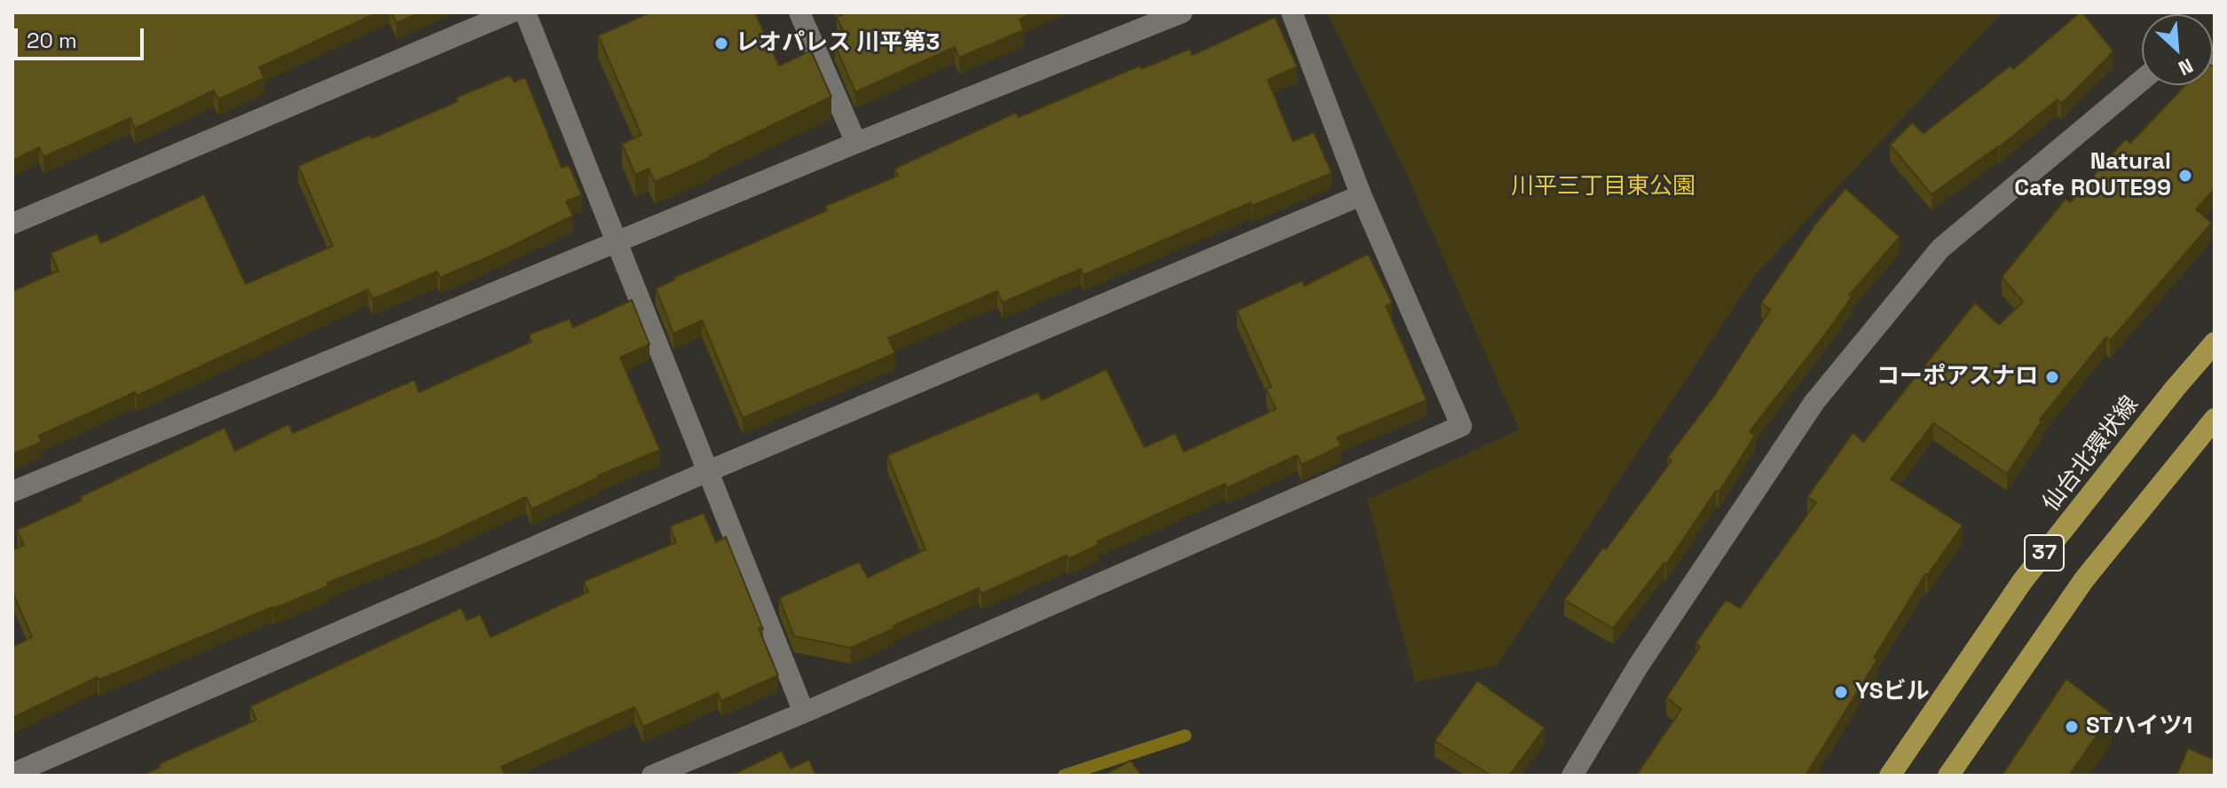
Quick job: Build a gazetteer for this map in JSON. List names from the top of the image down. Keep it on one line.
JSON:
{"streets":{"main road":["仙台北環状線","37"]},"parks":["川平三丁目東公園"],"places":["レオパレス 川平第3","Natural Cafe ROUTE99","コーポアスナロ","YSビル","STハイツ1"],"scale_bar":"20 m","north":"bottom right"}
